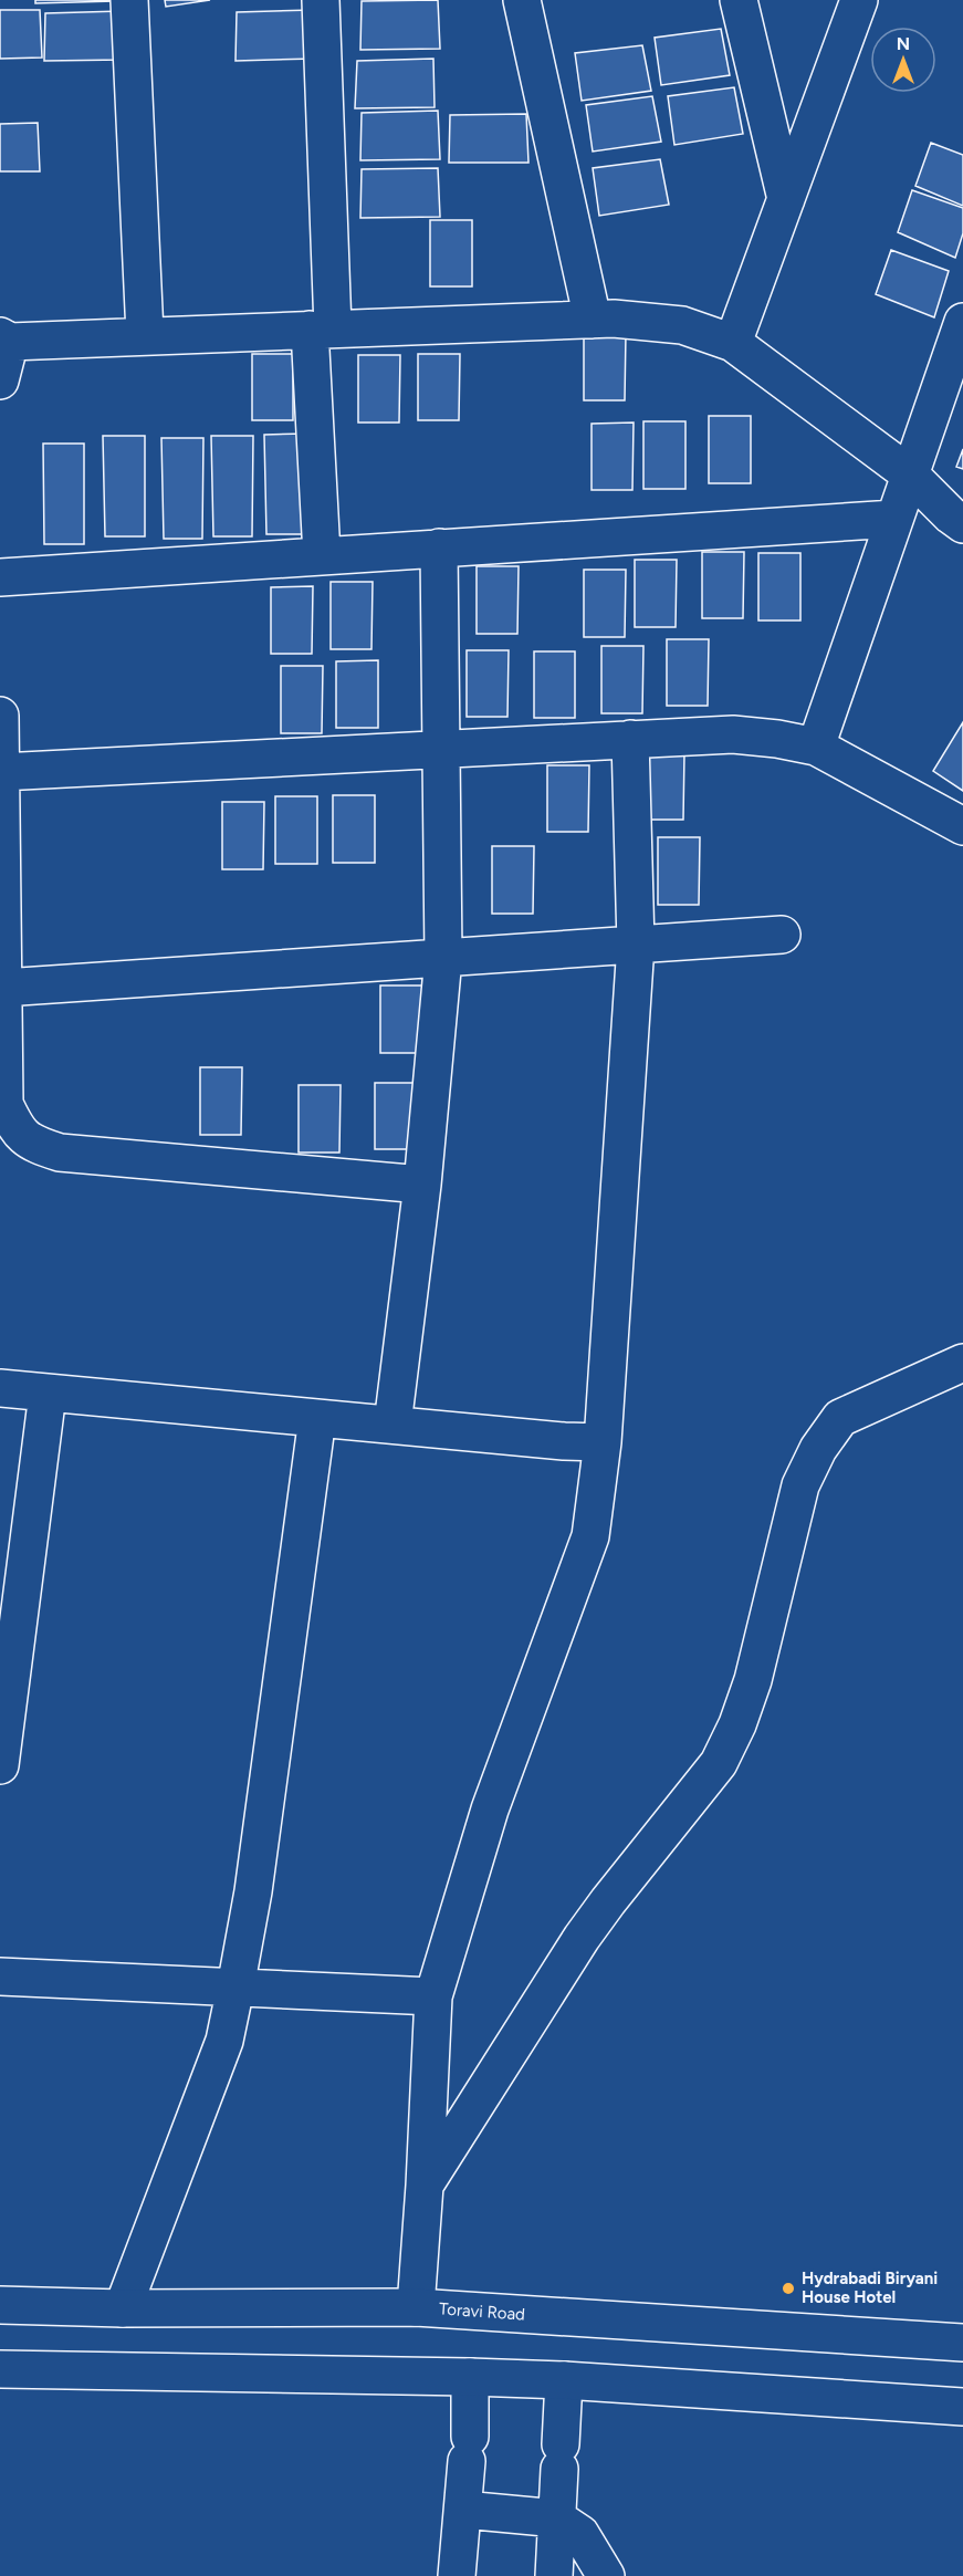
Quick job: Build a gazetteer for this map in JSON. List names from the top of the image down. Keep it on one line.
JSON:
{"streets":{"main road":["Toravi Road"]},"places":["Hydrabadi Biryani House Hotel"],"north":"top"}
